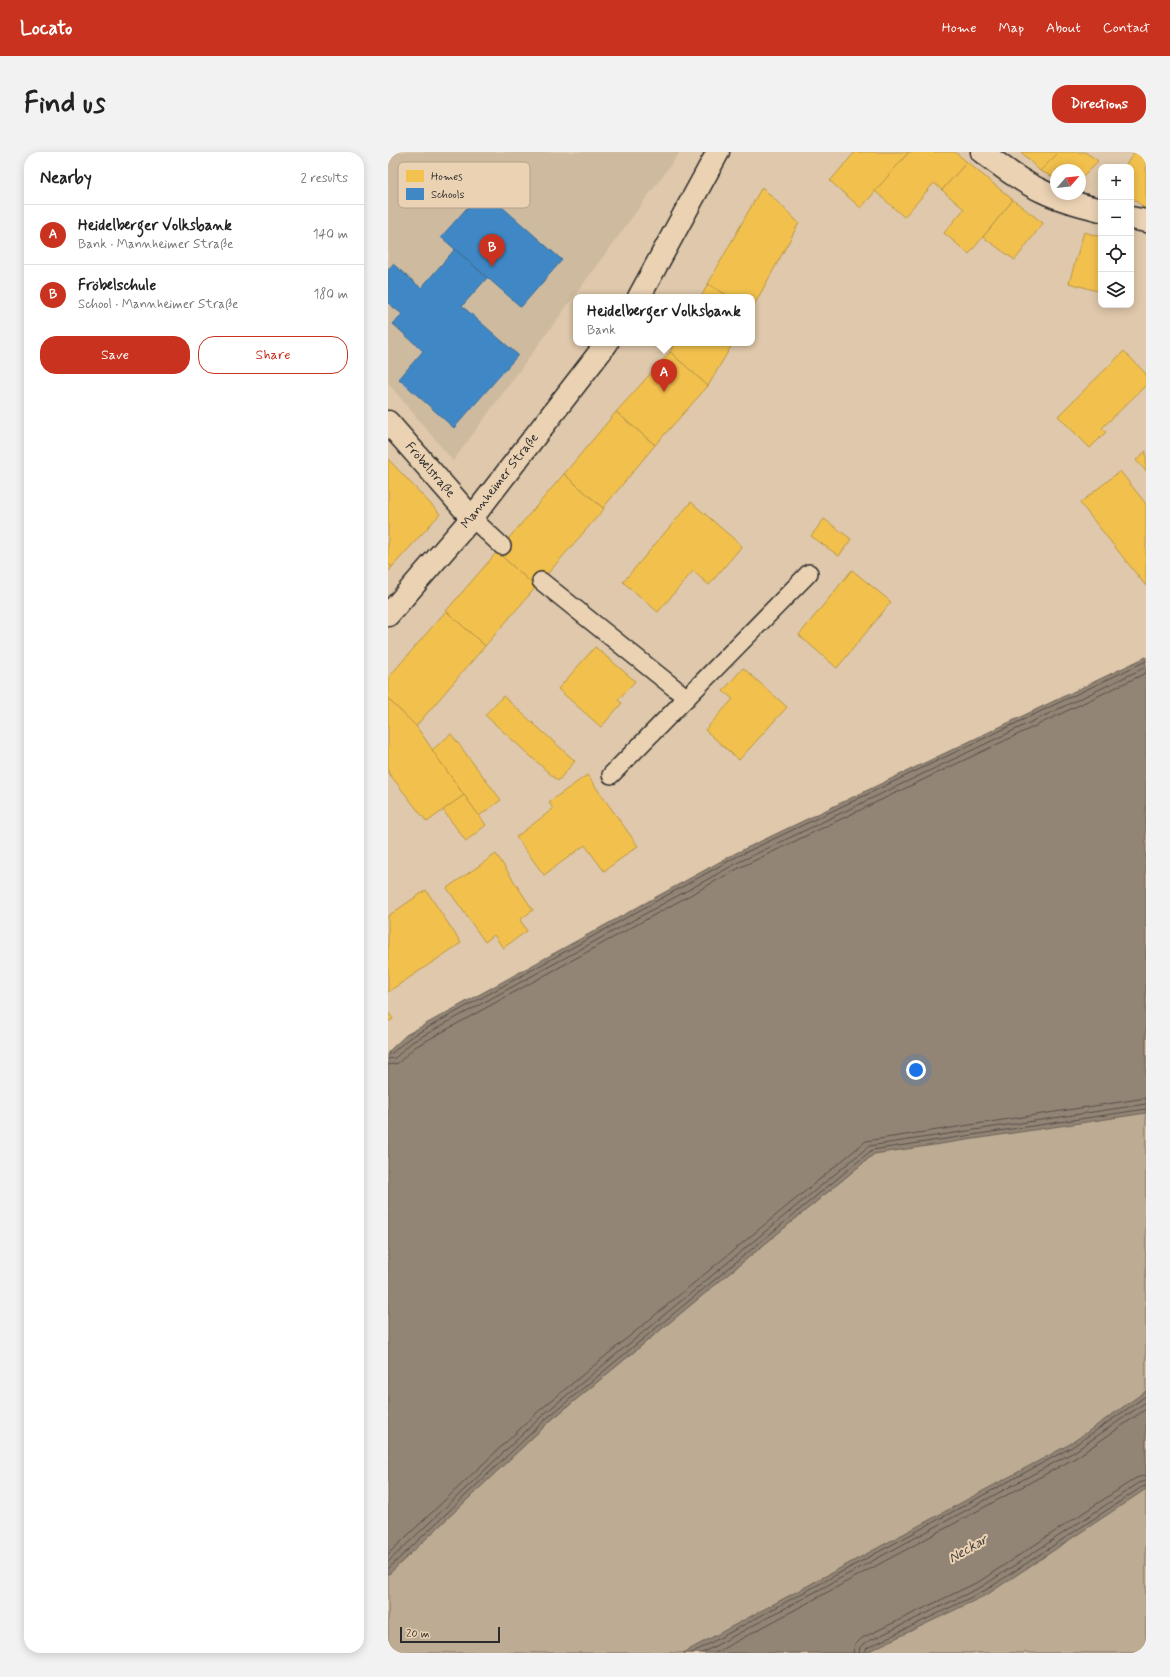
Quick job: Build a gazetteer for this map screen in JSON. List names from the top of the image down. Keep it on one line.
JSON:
{"streets":{"street":["Fröbelstraße","Mannheimer Straße"]},"crossings":[["Fröbelstraße","Mannheimer Straße"]],"water":["Neckar"],"legend":["Homes","Schools"],"scale_bar":"20 m","north":"top right","page":{"header":"Locato","nav":["Home","Map","About","Contact"],"buttons":["Directions",["Save","Share"]],"title":"Find us","heading":["Nearby","2 results"],"map_buttons":["+","−"],"list":[{"mark":"A","name":"Heidelberger Volksbank","note":"Bank · Mannheimer Straße","value":"140 m"},{"mark":"B","name":"Fröbelschule","note":"School · Mannheimer Straße","value":"180 m"}],"pins":["B","A"],"popup":["Heidelberger Volksbank","Bank"],"scale":"20 m"}}
